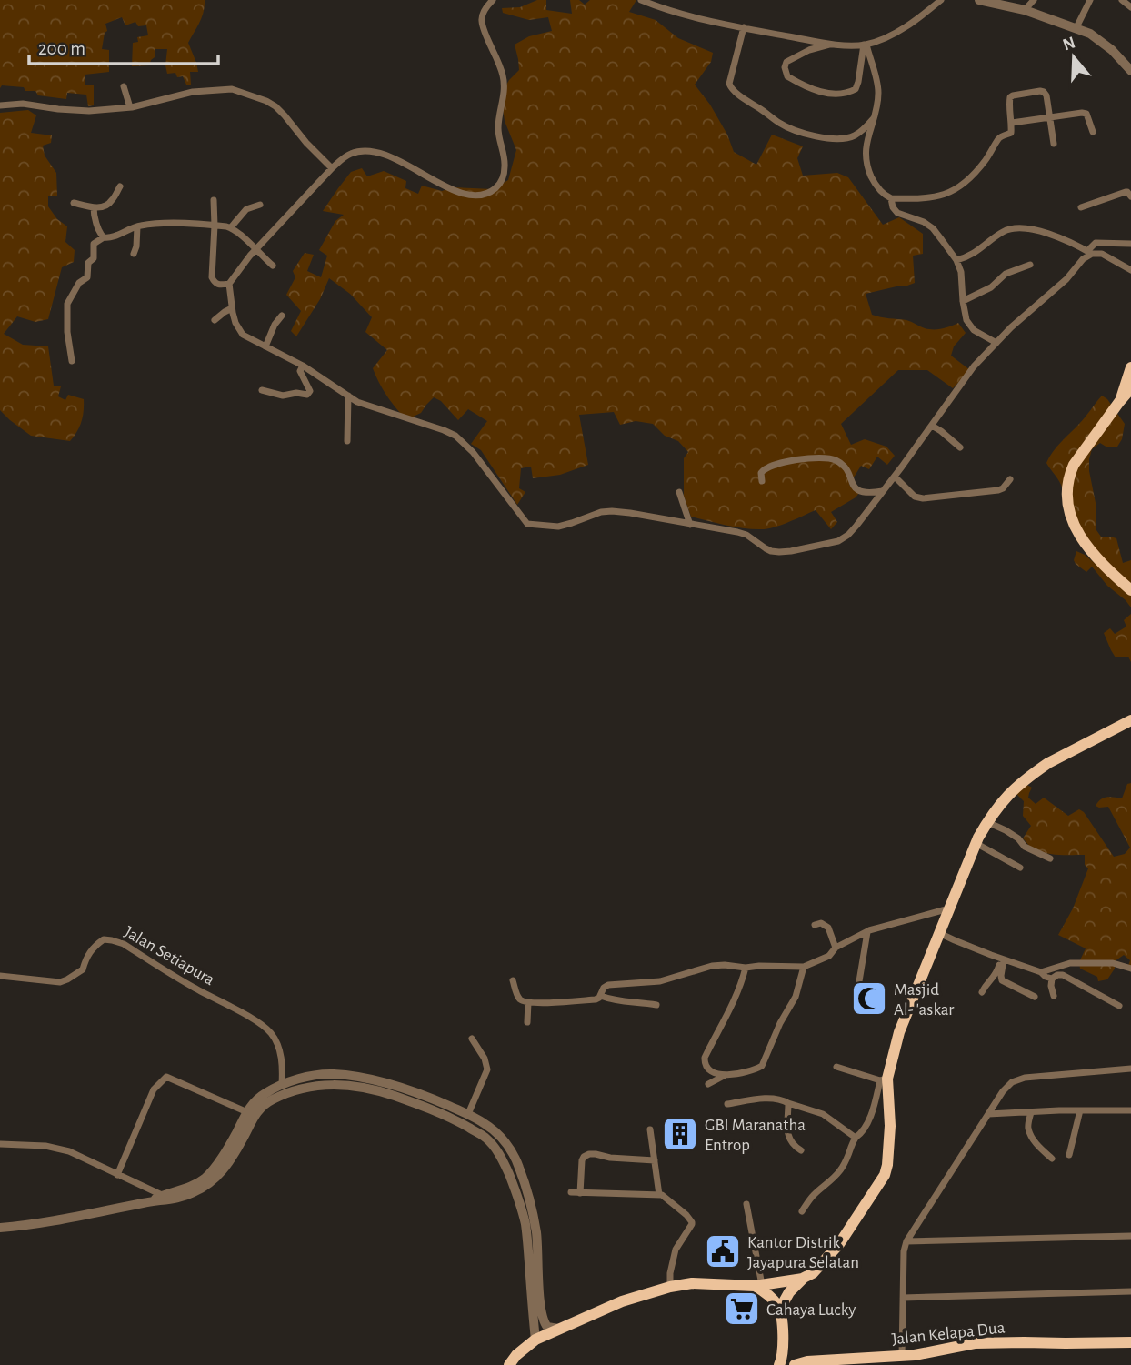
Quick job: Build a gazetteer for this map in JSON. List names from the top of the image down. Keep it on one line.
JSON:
{"streets":{"highway":["Jalan Kelapa Dua"],"street":["Jalan Setiapura"]},"places":{"mosque":["Masjid Al- 'askar"],"building":["GBI Maranatha Entrop"],"public building":["Kantor Distrik Jayapura Selatan"],"supermarket":["Cahaya Lucky"]},"scale_bar":"200 m","north":"top"}
